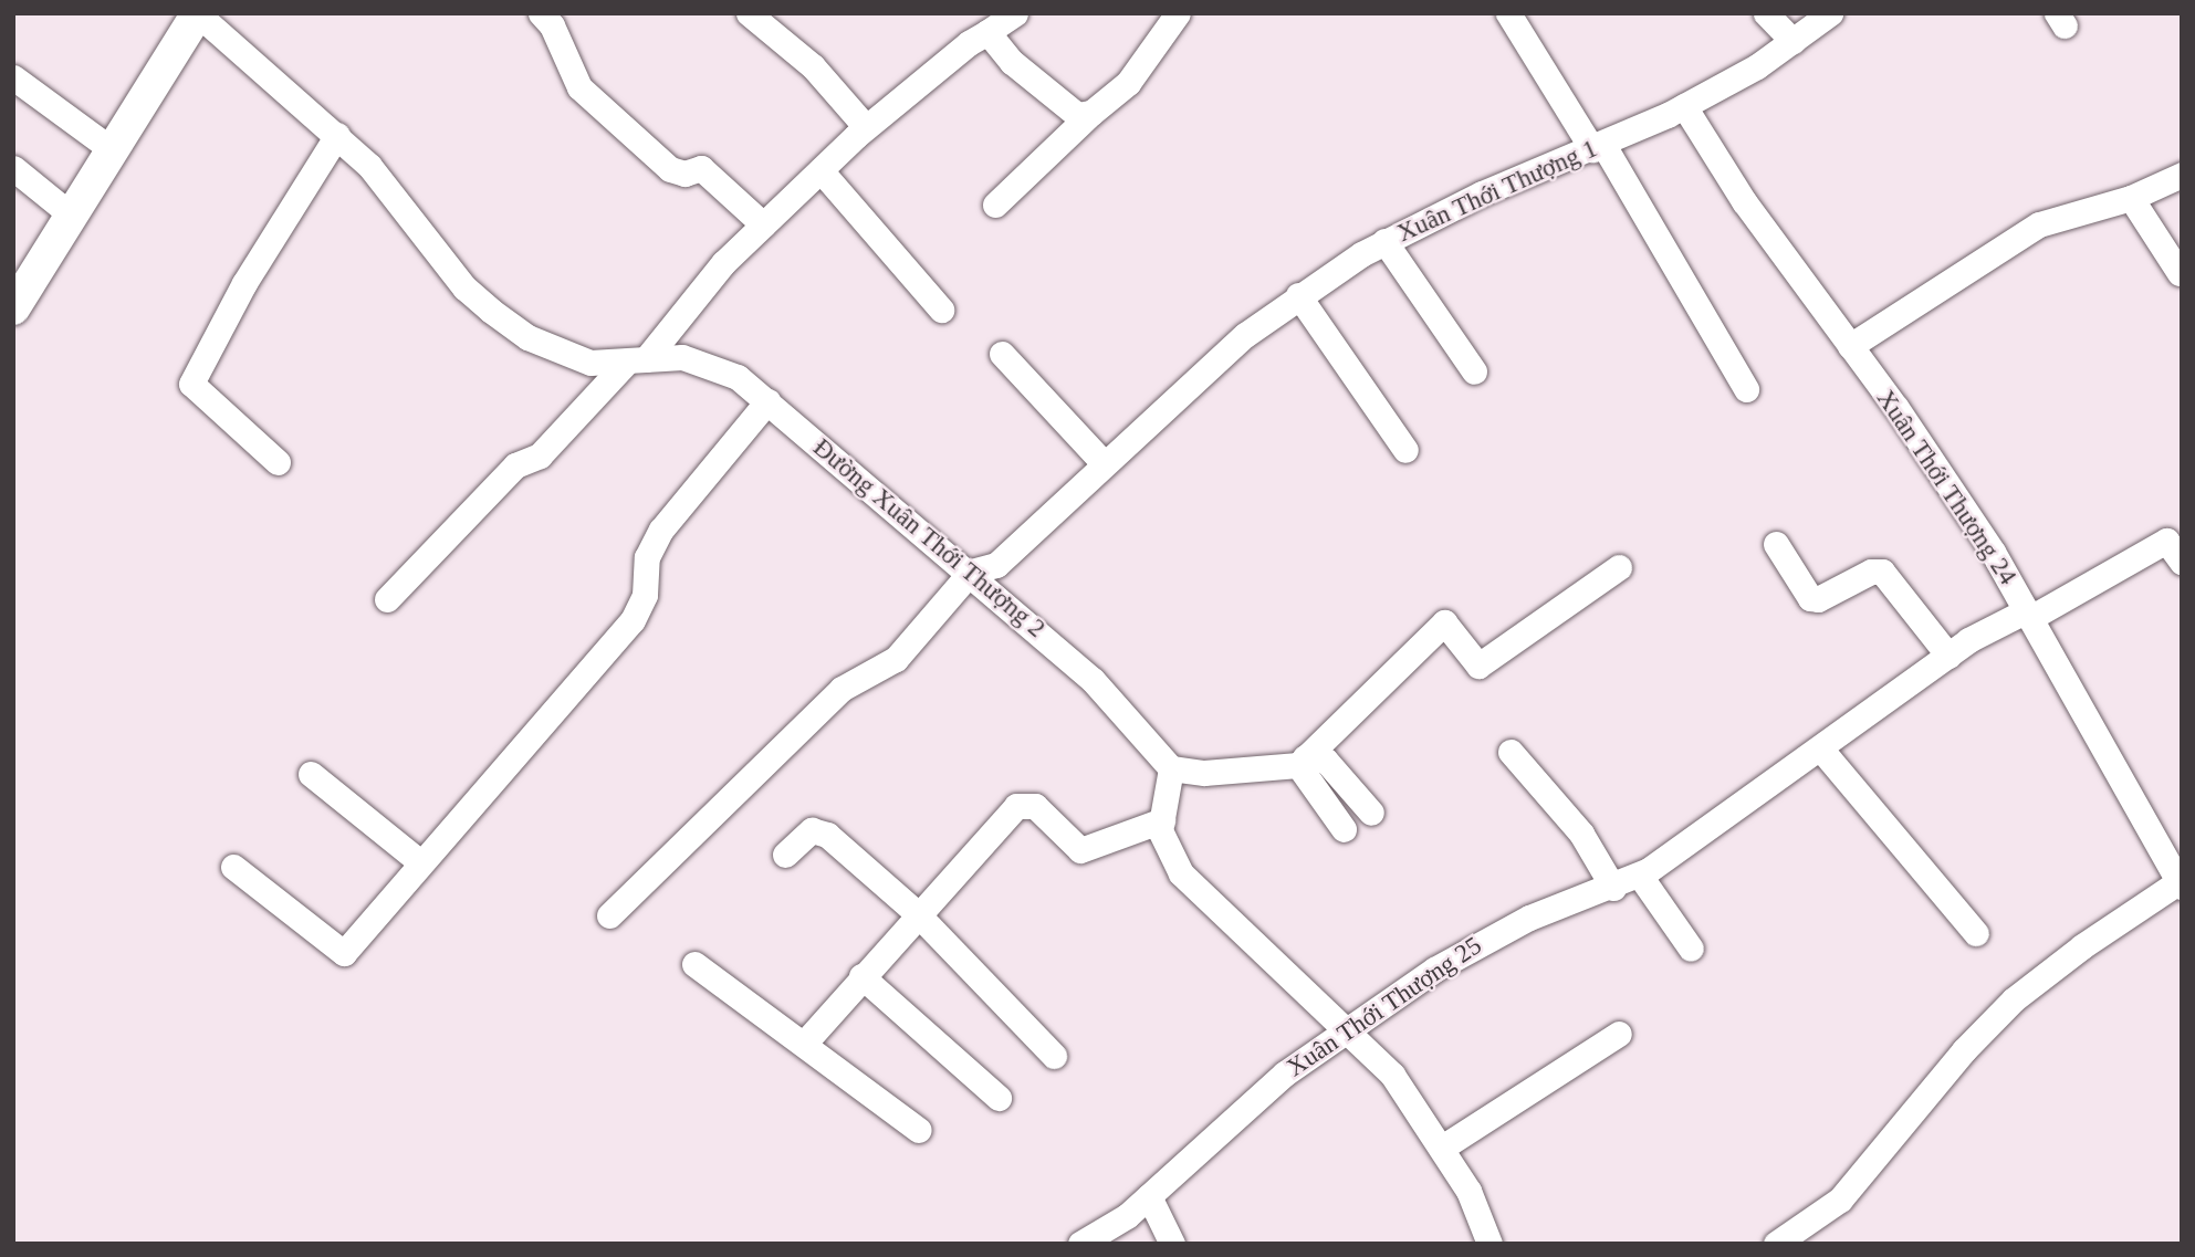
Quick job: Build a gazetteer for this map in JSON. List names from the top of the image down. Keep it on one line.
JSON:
{"streets":{"street":["Xuân Thới Thượng 1","Xuân Thới Thượng 24","Đường Xuân Thới Thượng 2","Xuân Thới Thượng 25"]},"crossings":[["Xuân Thới Thượng 1","Xuân Thới Thượng 24"],["Xuân Thới Thượng 1","Đường Xuân Thới Thượng 2"],["Xuân Thới Thượng 24","Xuân Thới Thượng 25"]]}
